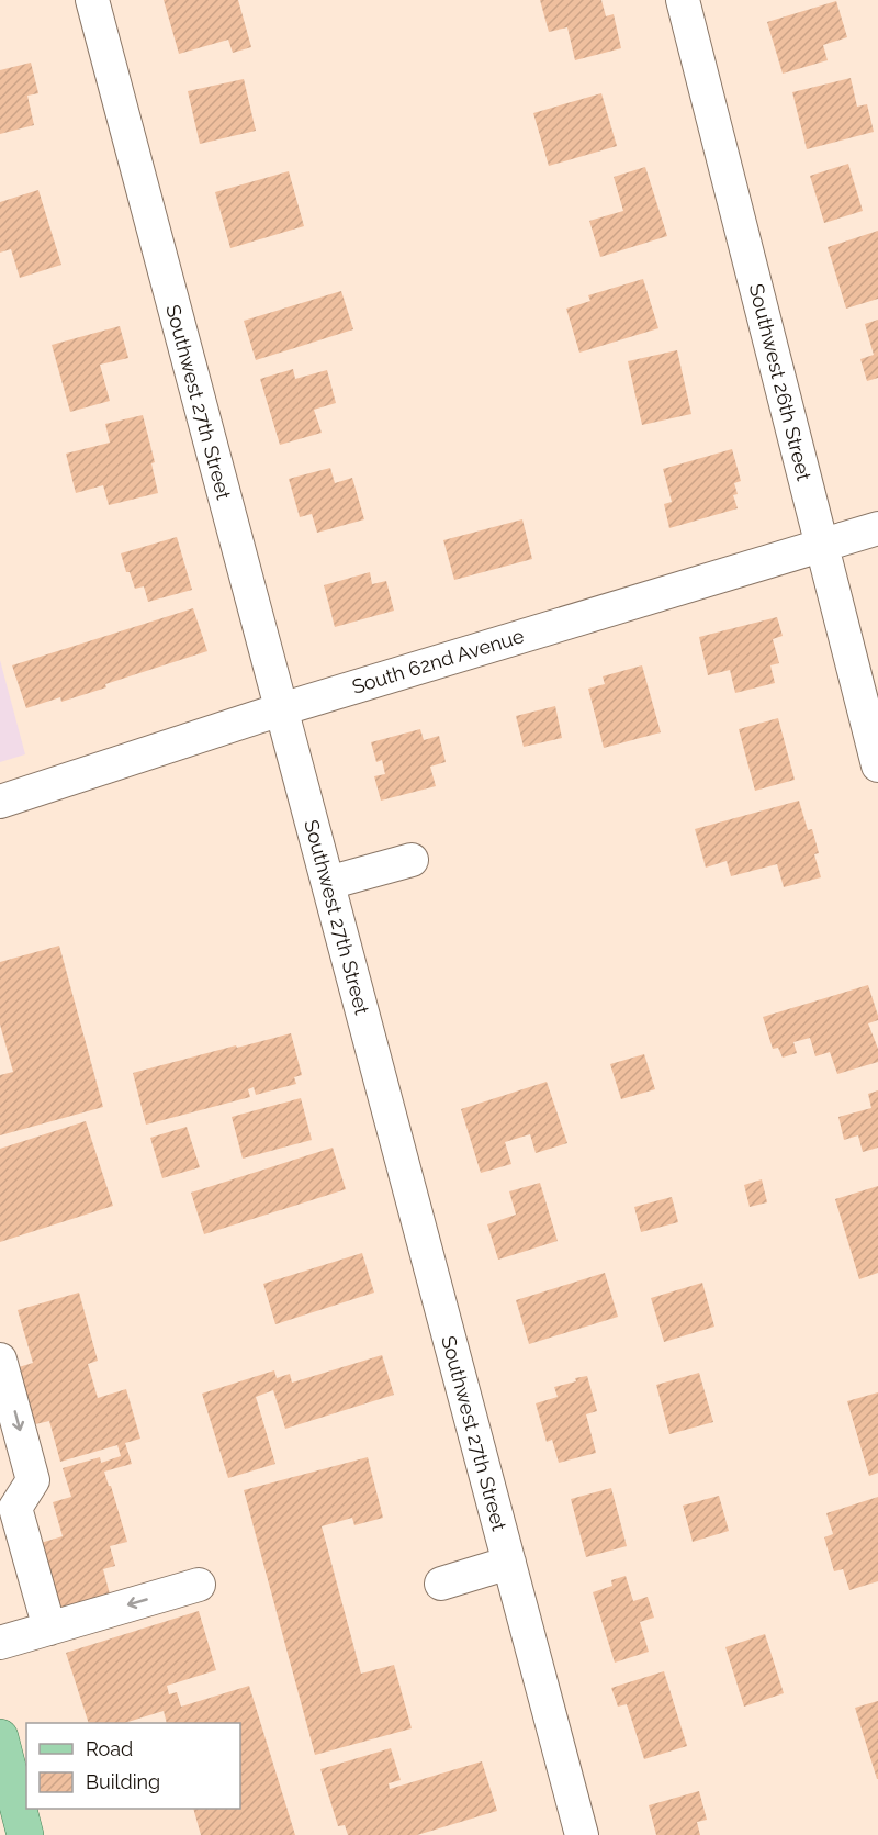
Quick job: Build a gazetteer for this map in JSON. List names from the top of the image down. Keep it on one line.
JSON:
{"streets":{"street":["Southwest 26th Street","Southwest 27th Street","South 62nd Avenue"]},"crossings":[["Southwest 26th Street","South 62nd Avenue"],["Southwest 27th Street","South 62nd Avenue"]],"legend":["Road","Building"]}
